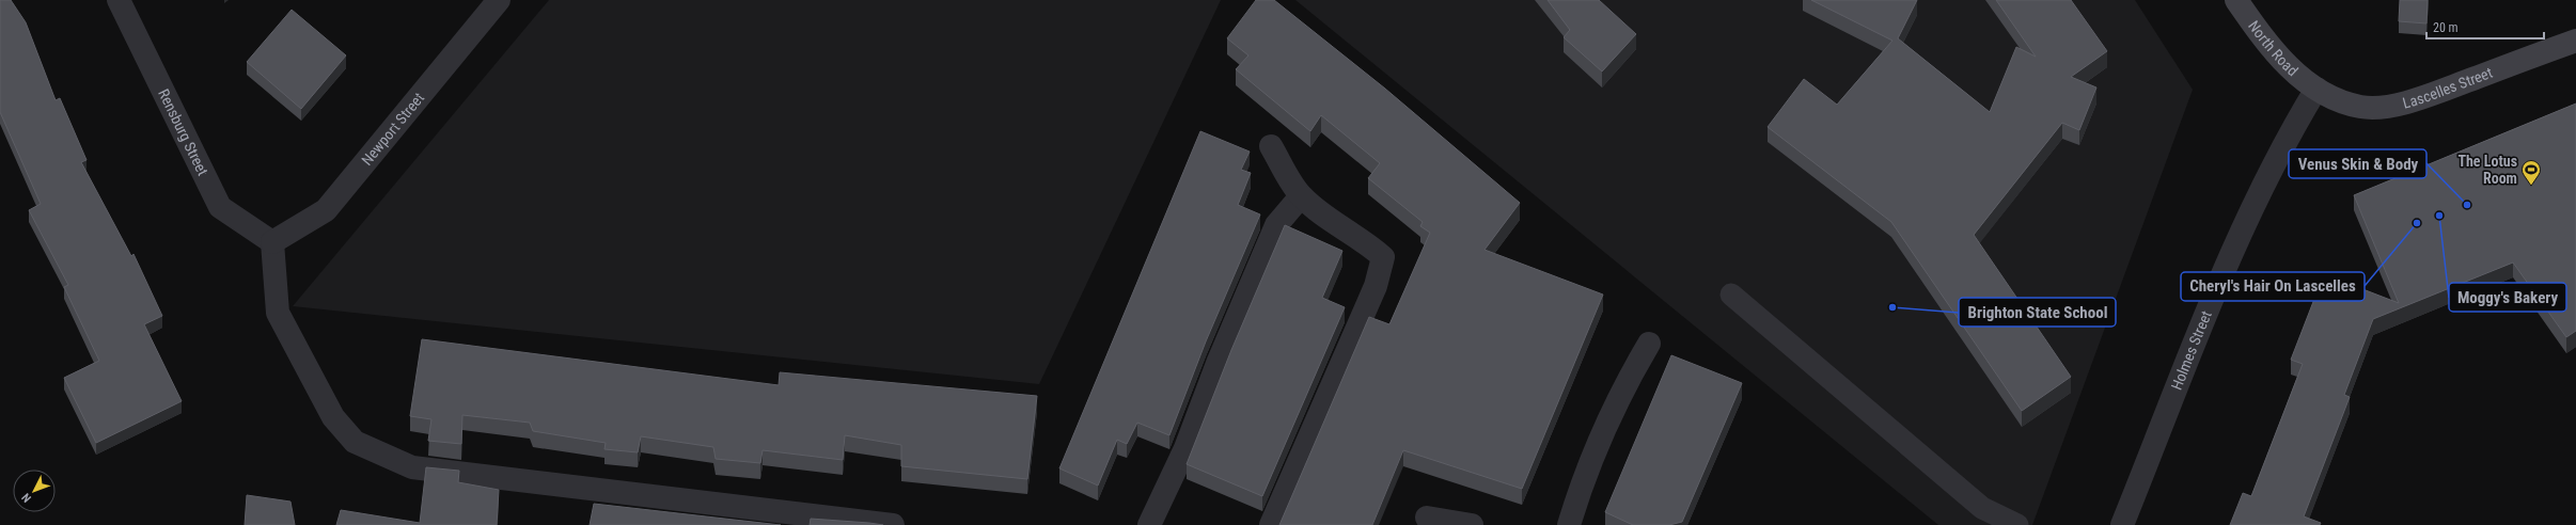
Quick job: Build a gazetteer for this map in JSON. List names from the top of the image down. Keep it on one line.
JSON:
{"streets":{"street":["North Road","Lascelles Street","Newport Street","Rensburg Street","Holmes Street"]},"crossings":[["North Road","Lascelles Street"],["North Road","Holmes Street"],["Lascelles Street","Holmes Street"],["Newport Street","Rensburg Street"]],"places":{"sports":["The Lotus Room"],"other":["Venus Skin & Body","Moggy's Bakery","Cheryl's Hair On Lascelles","Brighton State School"]},"scale_bar":"20 m","north":"bottom left"}
